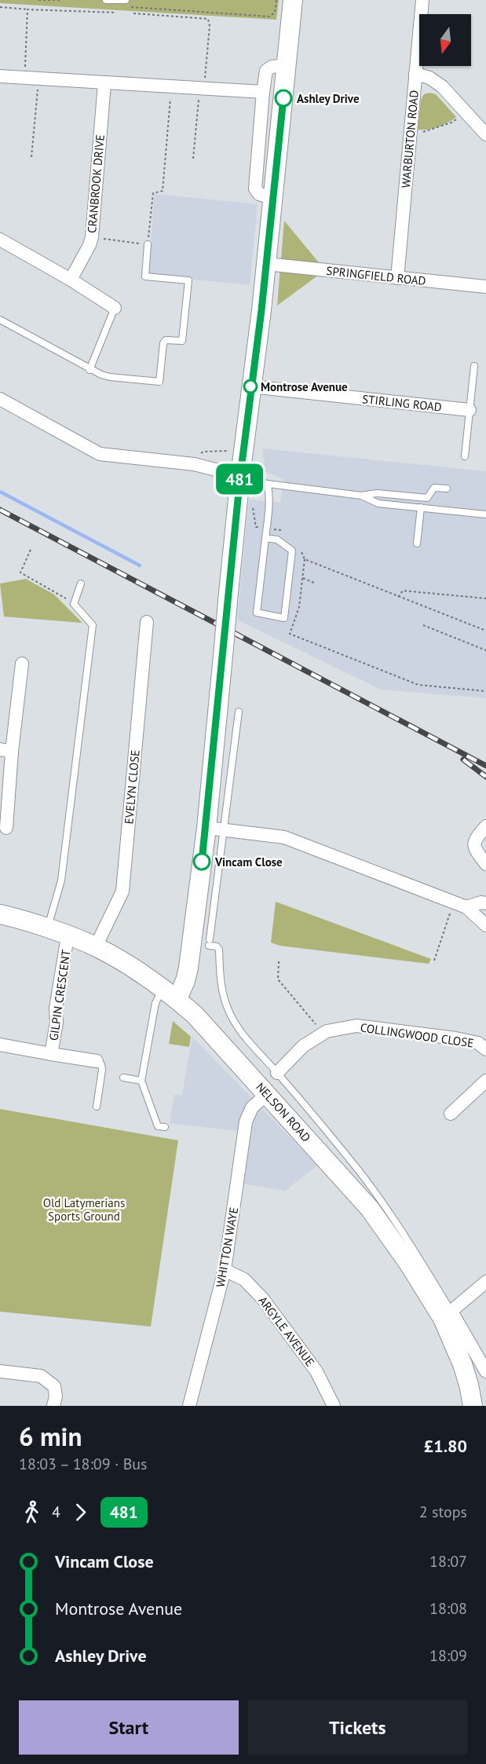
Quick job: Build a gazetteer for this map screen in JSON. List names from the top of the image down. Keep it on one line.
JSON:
{"streets":{"main road":["NELSON ROAD"],"street":["WARBURTON ROAD","CRANBROOK DRIVE","SPRINGFIELD ROAD","STIRLING ROAD","EVELYN CLOSE","GILPIN CRESCENT","COLLINGWOOD CLOSE","WHITTON WAYE","ARGYLE AVENUE"]},"crossings":[["WARBURTON ROAD","SPRINGFIELD ROAD"],["EVELYN CLOSE","NELSON ROAD"],["GILPIN CRESCENT","NELSON ROAD"],["NELSON ROAD","WHITTON WAYE"],["WHITTON WAYE","ARGYLE AVENUE"]],"parks":["Old Latymerians Sports Ground"],"places":["Ashley Drive","Montrose Avenue","Vincam Close"],"lines":["bus line 481"],"north":"bottom","page":{"on_map":"481","heading":["6 min","18:03 – 18:09 · Bus","£1.80"],"legs":["4","481","2 stops"],"list":[{"name":"Vincam Close","value":"18:07"},{"name":"Montrose Avenue","value":"18:08"},{"name":"Ashley Drive","value":"18:09"}],"buttons":["Start","Tickets"]}}
